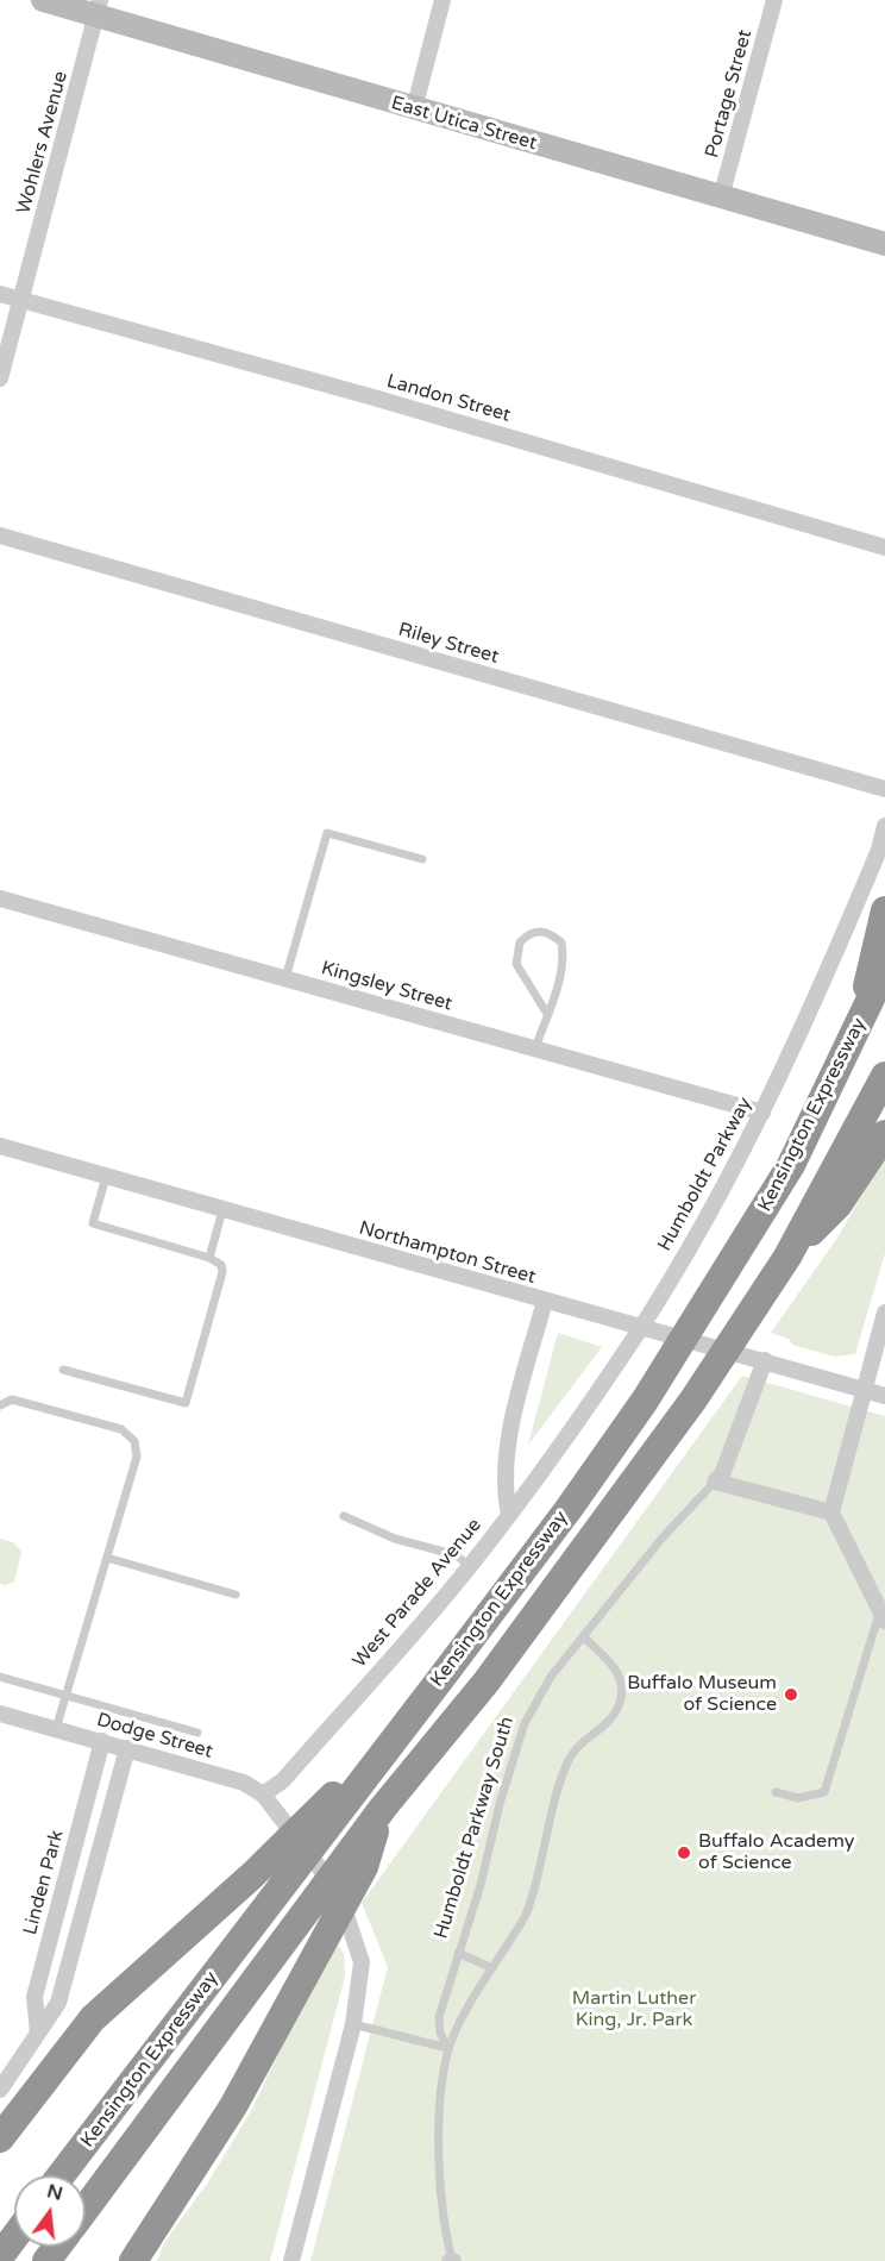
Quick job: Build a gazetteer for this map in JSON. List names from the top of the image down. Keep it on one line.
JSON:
{"streets":{"highway":["Kensington Expressway"],"street":["Portage Street","East Utica Street","Wohlers Avenue","Landon Street","Riley Street","Kingsley Street","Humboldt Parkway","Northampton Street","West Parade Avenue","Dodge Street","Linden Park"],"lane":["Humboldt Parkway South"]},"crossings":[["Portage Street","East Utica Street"],["East Utica Street","Wohlers Avenue"],["Wohlers Avenue","Landon Street"],["Kingsley Street","Humboldt Parkway"],["Humboldt Parkway","Northampton Street"],["Humboldt Parkway","West Parade Avenue"],["Northampton Street","West Parade Avenue"],["West Parade Avenue","Dodge Street"],["Dodge Street","Linden Park"]],"parks":["Martin Luther King, Jr. Park"],"places":["Buffalo Museum of Science","Buffalo Academy of Science"],"north":"top"}
